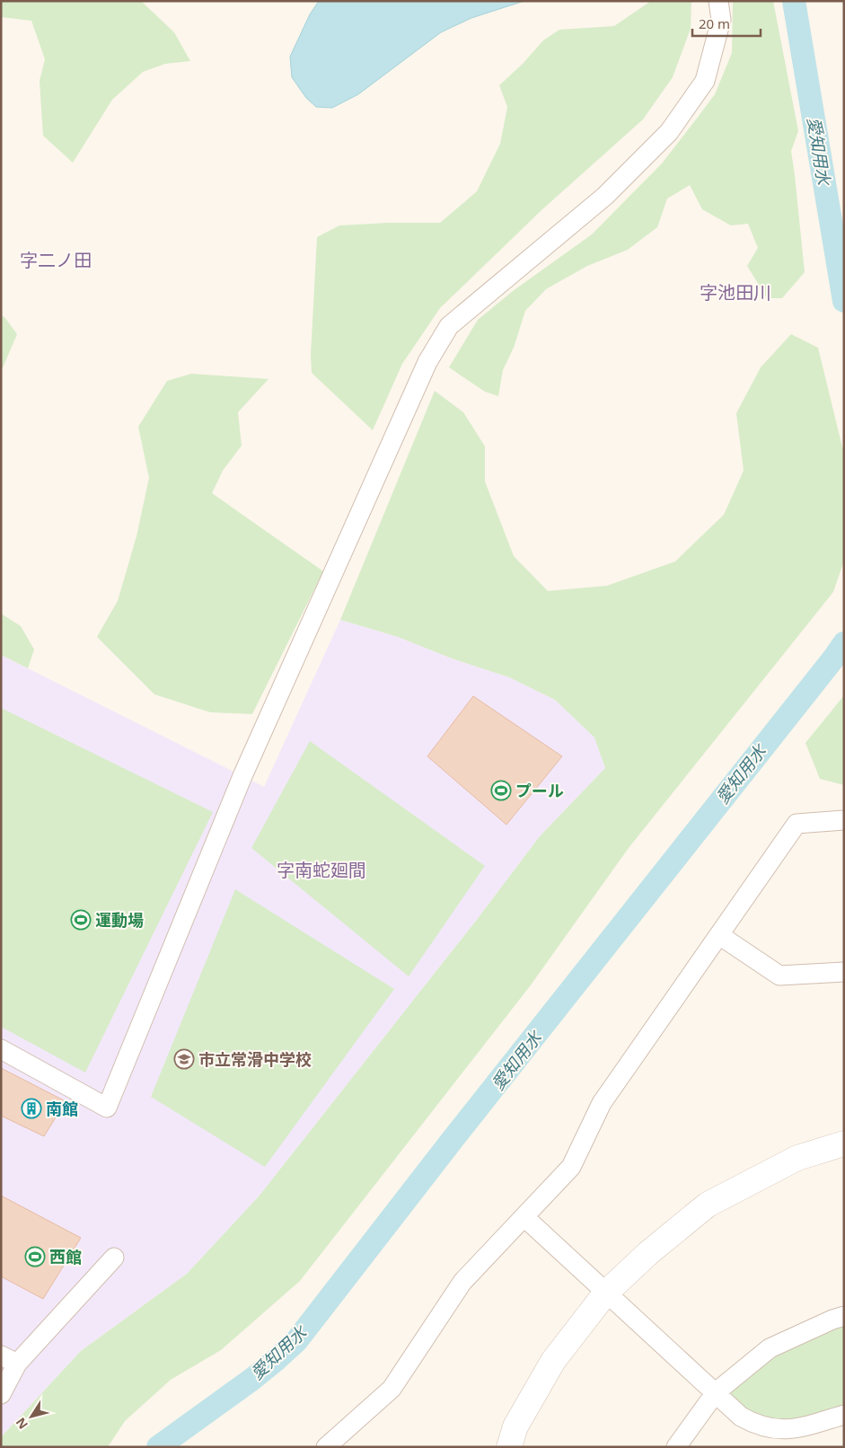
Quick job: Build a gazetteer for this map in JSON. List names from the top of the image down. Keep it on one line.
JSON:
{"districts":["字二ノ田","字池田川","字南蛇廻間"],"water":["愛知用水"],"places":{"sports":["プール","運動場","西館"],"school or university":["市立常滑中学校"],"building":["南館"]},"scale_bar":"20 m","north":"bottom left"}
